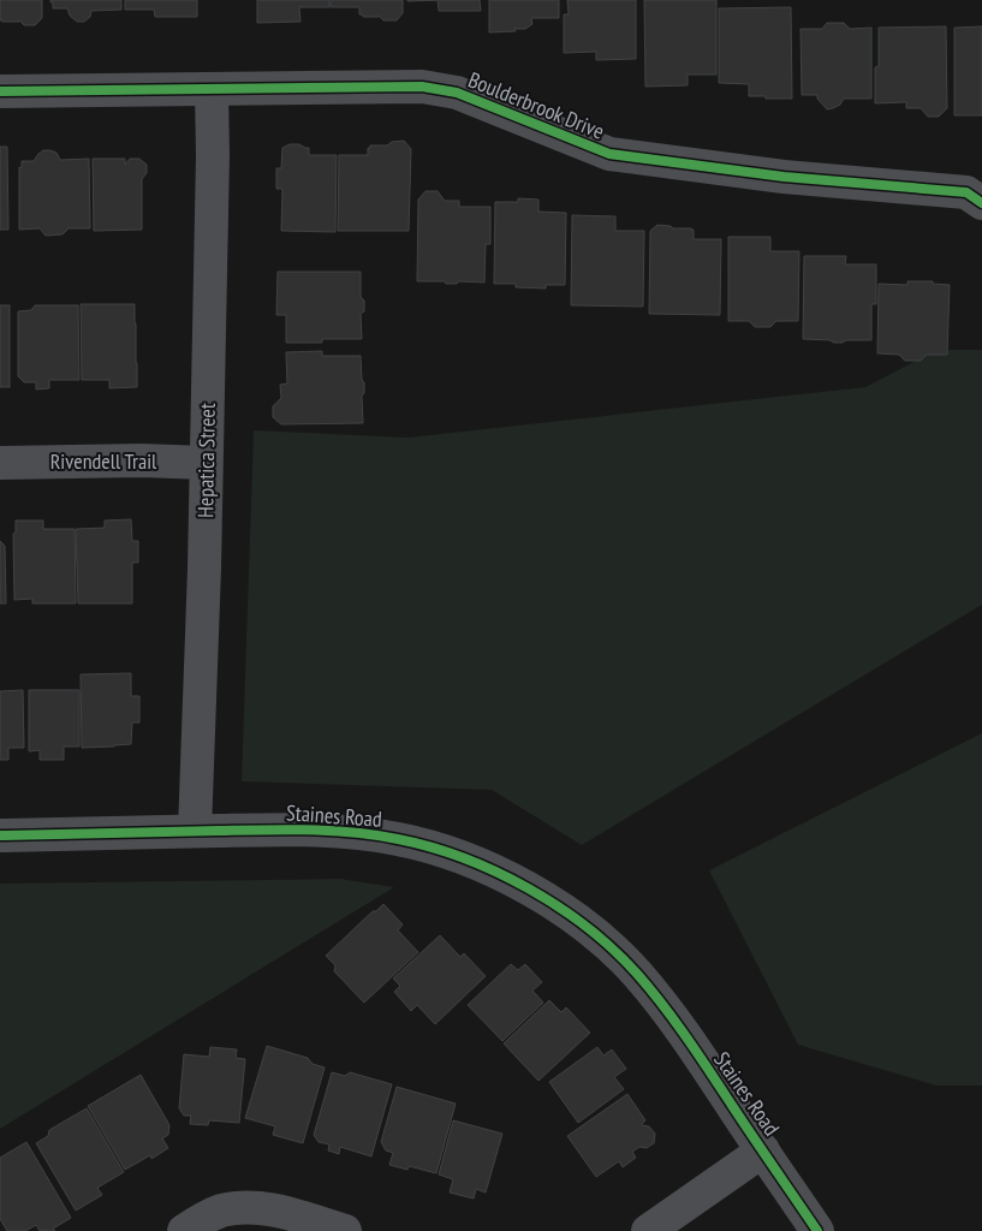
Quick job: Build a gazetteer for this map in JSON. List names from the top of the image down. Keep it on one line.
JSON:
{"streets":{"street":["Boulderbrook Drive","Hepatica Street","Rivendell Trail","Staines Road"]},"crossings":[["Boulderbrook Drive","Hepatica Street"],["Hepatica Street","Rivendell Trail"],["Hepatica Street","Staines Road"]]}
